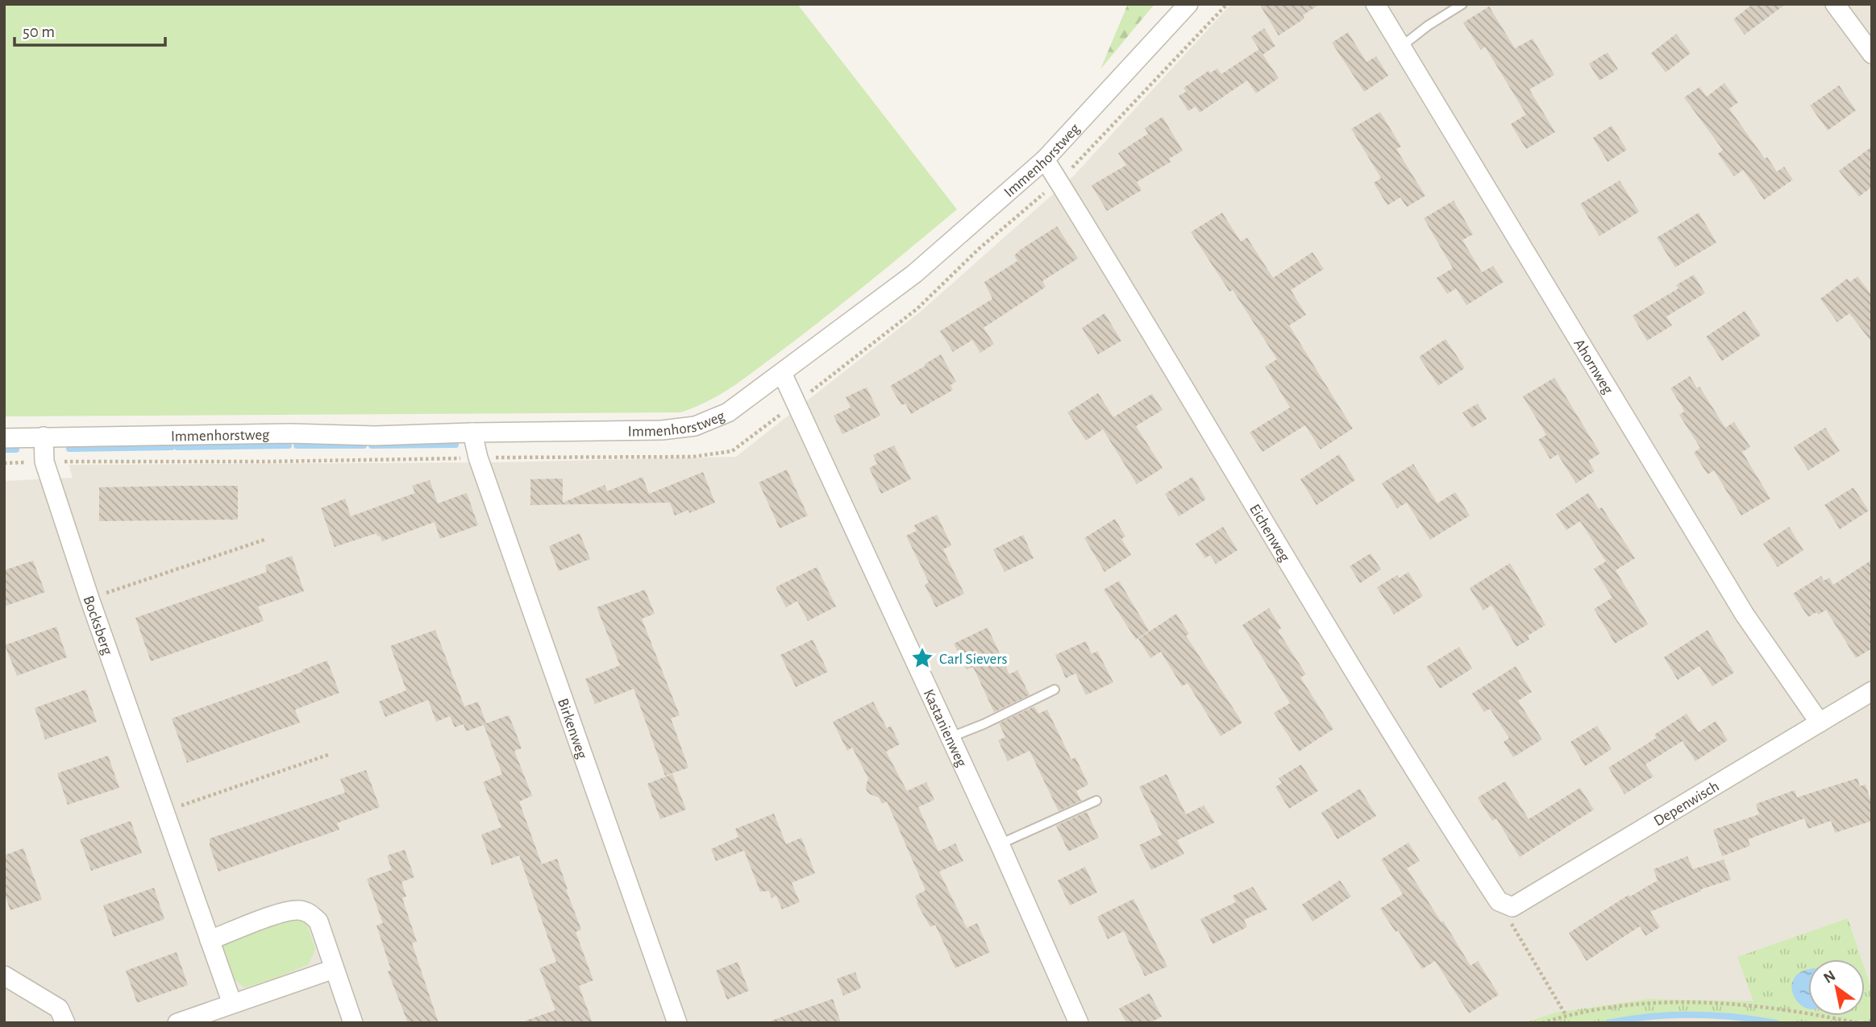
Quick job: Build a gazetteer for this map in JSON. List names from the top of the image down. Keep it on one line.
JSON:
{"streets":{"street":["Immenhorstweg","Ahornweg","Eichenweg","Bocksberg","Birkenweg","Kastanienweg","Depenwisch"]},"crossings":[["Immenhorstweg","Eichenweg"],["Immenhorstweg","Bocksberg"],["Immenhorstweg","Birkenweg"],["Immenhorstweg","Kastanienweg"],["Ahornweg","Depenwisch"],["Eichenweg","Depenwisch"]],"places":{"place":["Carl Sievers"]},"scale_bar":"50 m","north":"top left"}
